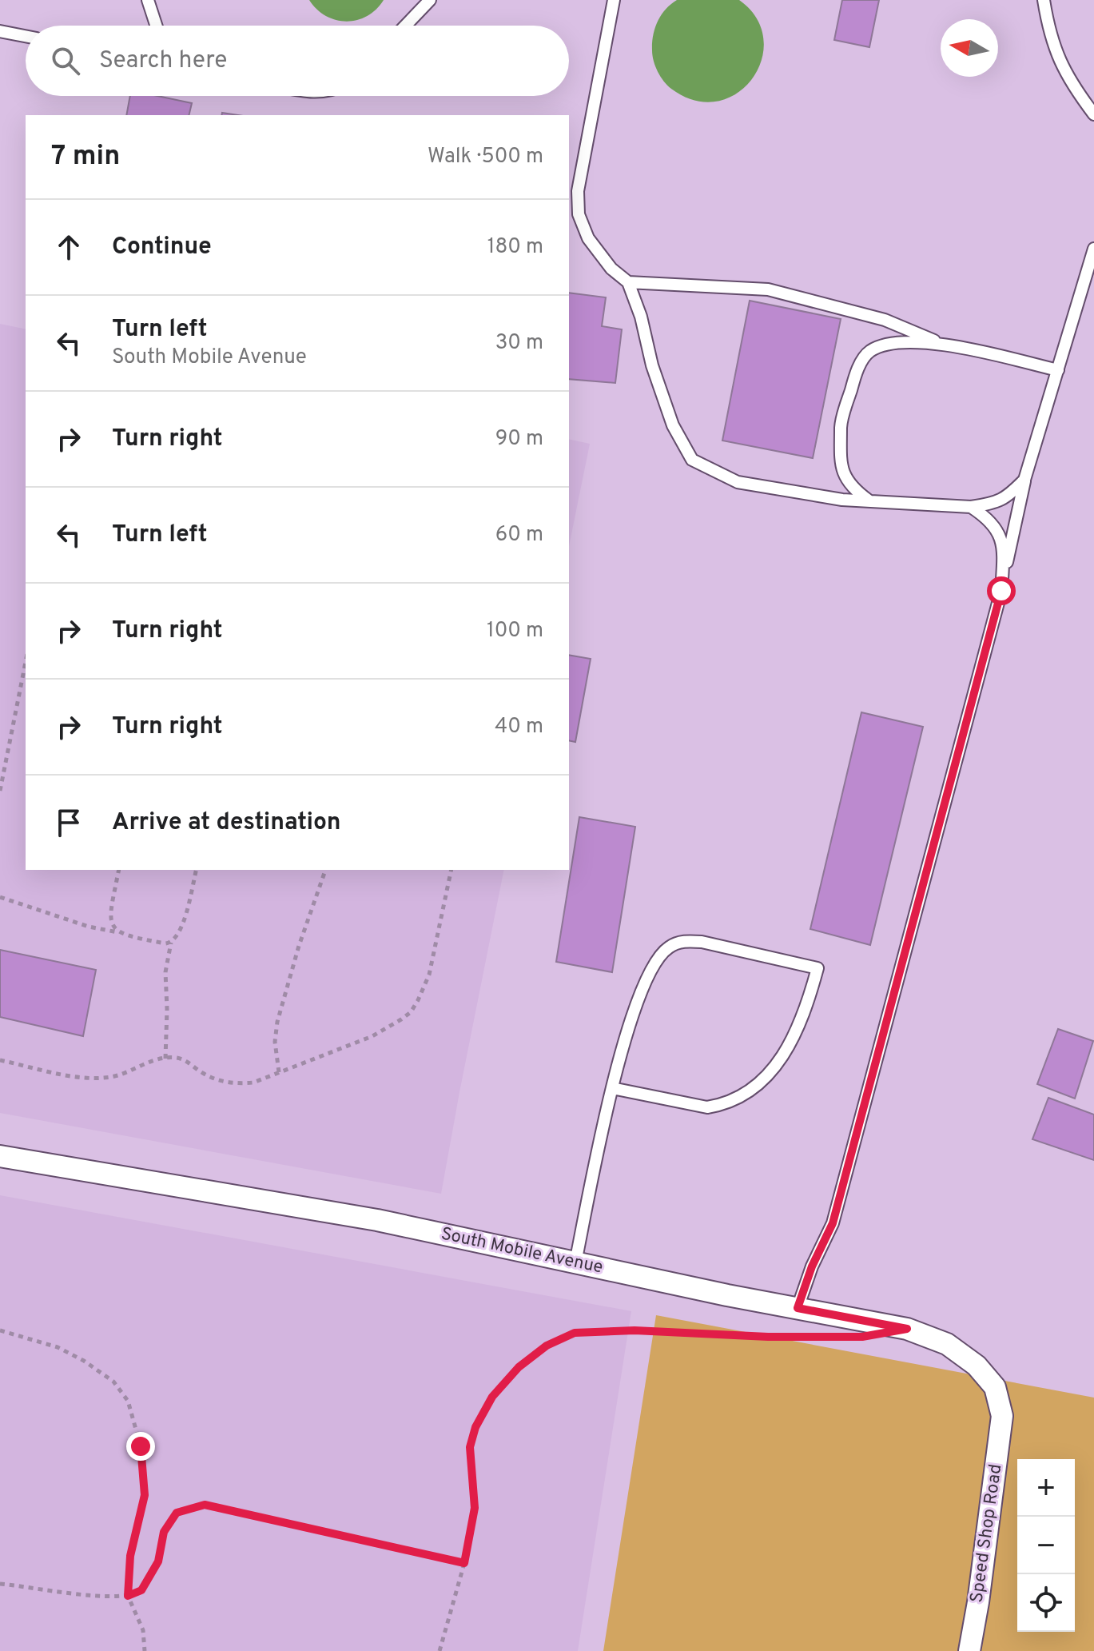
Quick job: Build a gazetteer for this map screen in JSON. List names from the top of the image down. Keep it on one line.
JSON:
{"streets":{"street":["South Mobile Avenue","Speed Shop Road"]},"crossings":[["South Mobile Avenue","Speed Shop Road"]],"north":"left","page":{"search":"Search here","heading":["7 min","Walk · 500 m"],"list":[["Continue","180 m"],["Turn left","South Mobile Avenue","30 m"],["Turn right","90 m"],["Turn left","60 m"],["Turn right","100 m"],["Turn right","40 m"],"Arrive at destination"],"map_buttons":["+","−"]}}
